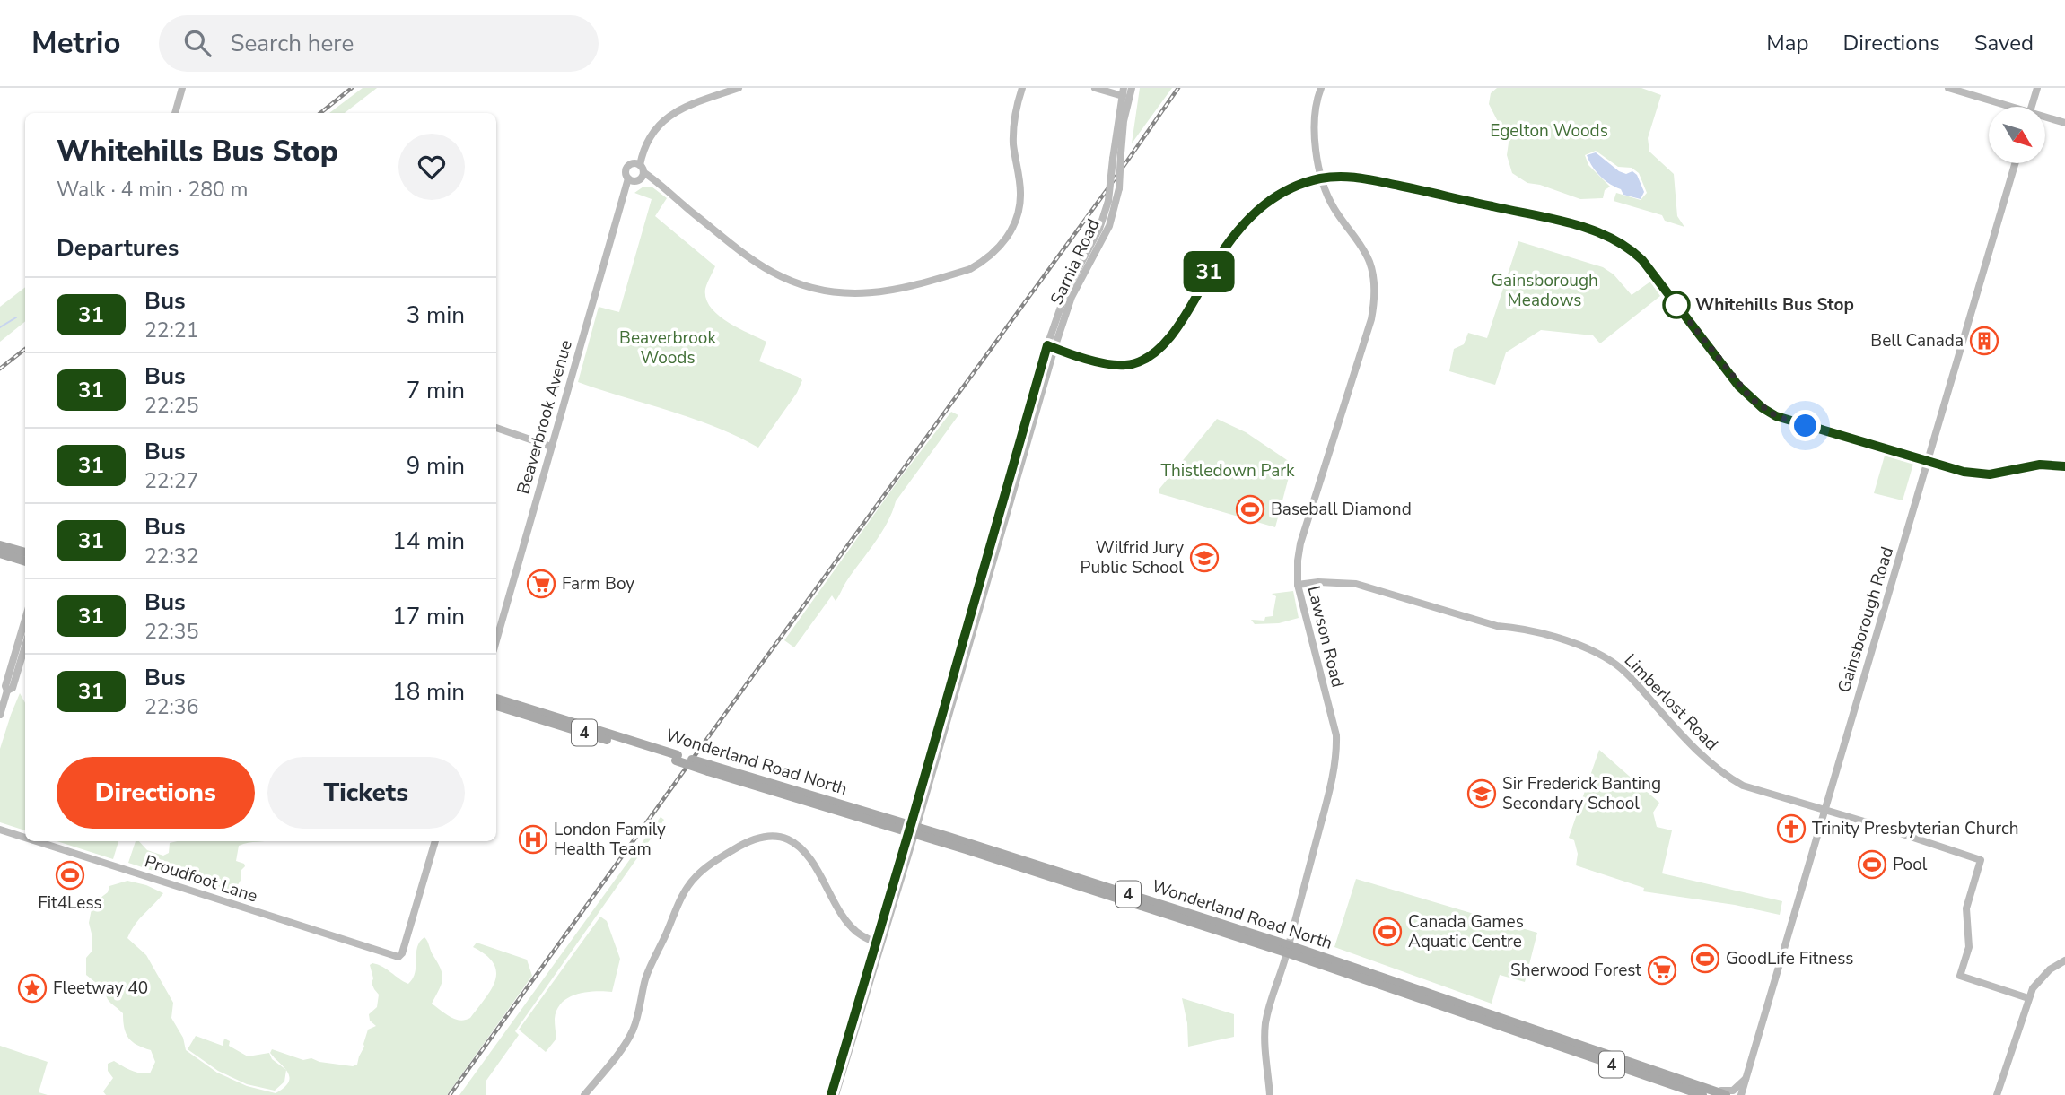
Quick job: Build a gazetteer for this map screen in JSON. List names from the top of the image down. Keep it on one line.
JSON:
{"streets":{"main road":["4","Wonderland Road North"],"street":["Sarnia Road","Beaverbrook Avenue","Gainsborough Road","Lawson Road","Limberlost Road","Proudfoot Lane"]},"crossings":[["Sarnia Road","Wonderland Road North"],["Gainsborough Road","Limberlost Road"],["Lawson Road","Limberlost Road"],["Lawson Road","Wonderland Road North"]],"parks":["Egelton Woods","Gainsborough Meadows","Beaverbrook Woods","Thistledown Park"],"places":{"other":["Whitehills Bus Stop"],"building":["Bell Canada"],"sports":["Baseball Diamond","Pool","Fit4Less","Canada Games Aquatic Centre","GoodLife Fitness"],"school or university":["Wilfrid Jury Public School","Sir Frederick Banting Secondary School"],"supermarket":["Farm Boy","Sherwood Forest"],"church":["Trinity Presbyterian Church"],"hospital":["London Family Health Team"],"place":["Fleetway 40"]},"lines":["bus line 31"],"north":"bottom right","page":{"header":"Metrio","search":"Search here","nav":["Map","Directions","Saved"],"on_map":"31","heading":[["Whitehills Bus Stop","Walk · 4 min · 280 m"],"Departures"],"list":[{"mark":"31","name":"Bus","note":"22:21","value":"3 min"},{"mark":"31","name":"Bus","note":"22:25","value":"7 min"},{"mark":"31","name":"Bus","note":"22:27","value":"9 min"},{"mark":"31","name":"Bus","note":"22:32","value":"14 min"},{"mark":"31","name":"Bus","note":"22:35","value":"17 min"},{"mark":"31","name":"Bus","note":"22:36","value":"18 min"}],"buttons":["Directions","Tickets"]}}
